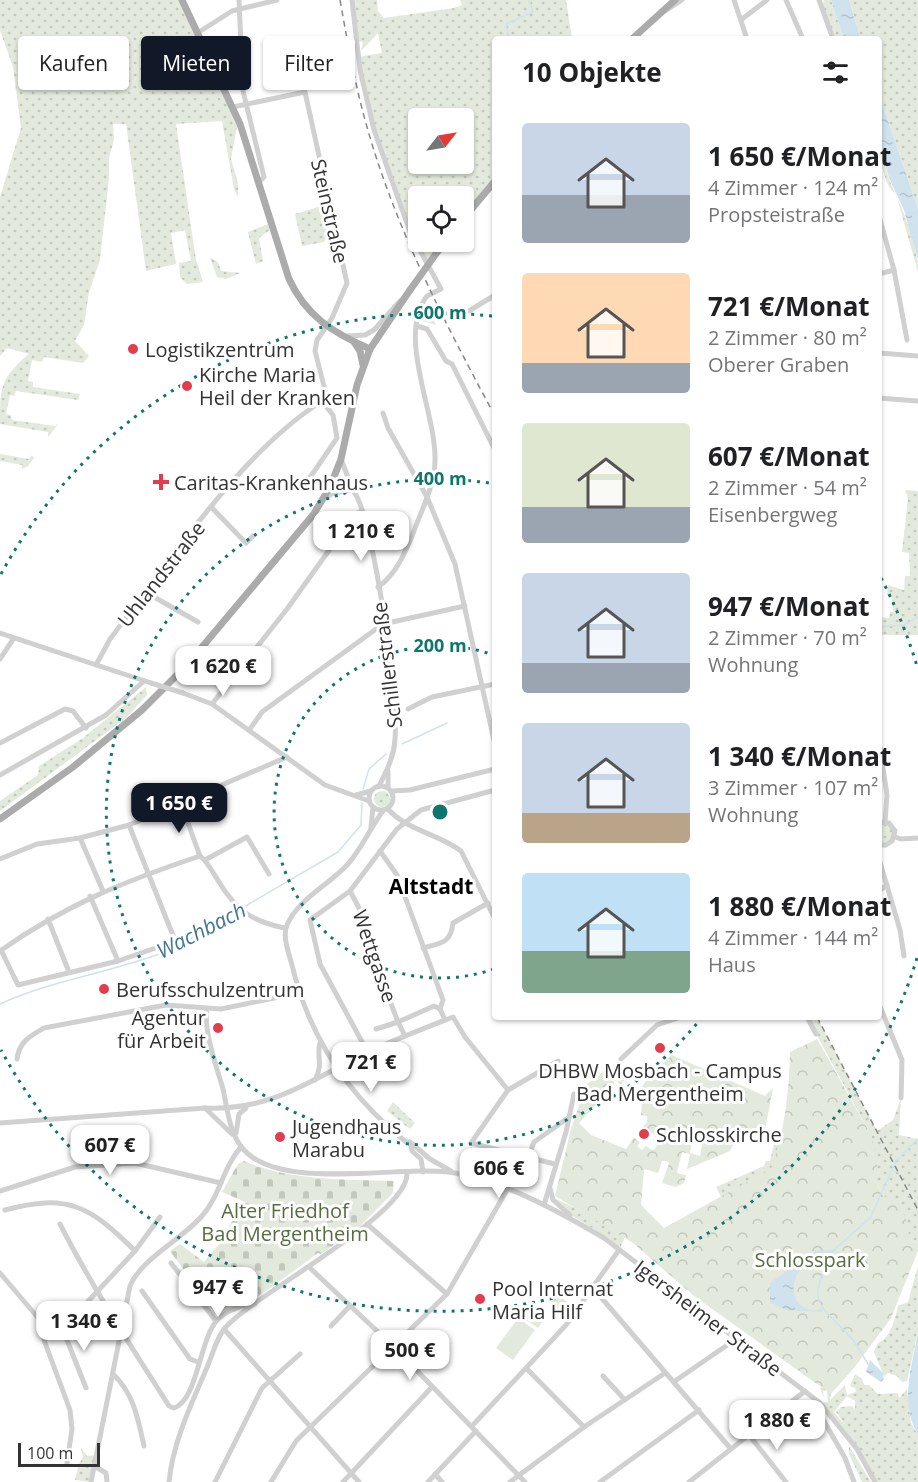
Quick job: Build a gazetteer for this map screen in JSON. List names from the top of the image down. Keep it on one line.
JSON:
{"streets":{"street":["Steinstraße","Uhlandstraße","Schillerstraße","Wettgasse","Igersheimer Straße"]},"crossings":[["Steinstraße","Uhlandstraße"]],"districts":["Altstadt"],"water":["Wachbach"],"parks":["Alter Friedhof Bad Mergentheim","Schlosspark"],"places":{"other":["Logistikzentrum","Kirche Maria Heil der Kranken","Berufsschulzentrum","Agentur für Arbeit","DHBW Mosbach - Campus Bad Mergentheim","Schlosskirche","Jugendhaus Marabu","Pool Internat Maria Hilf"],"health":["Caritas-Krankenhaus"]},"scale_bar":"100 m","north":"top right","page":{"chip":["Kaufen","Mieten","Filter"],"heading":"10 Objekte","list":[{"name":"1 650 €/Monat","note":"4 Zimmer · 124 m² · Propsteistraße"},{"name":"721 €/Monat","note":"2 Zimmer · 80 m² · Oberer Graben"},{"name":"607 €/Monat","note":"2 Zimmer · 54 m² · Eisenbergweg"},{"name":"947 €/Monat","note":"2 Zimmer · 70 m² · Wohnung"},{"name":"1 340 €/Monat","note":"3 Zimmer · 107 m² · Wohnung"},{"name":"1 880 €/Monat","note":"4 Zimmer · 144 m² · Haus"}],"price":["1 210 €","1 620 €","1 650 €","721 €","607 €","606 €","947 €","1 340 €","500 €","1 880 €"],"scale":"100 m"},"rings":["600 m","400 m","200 m"]}
